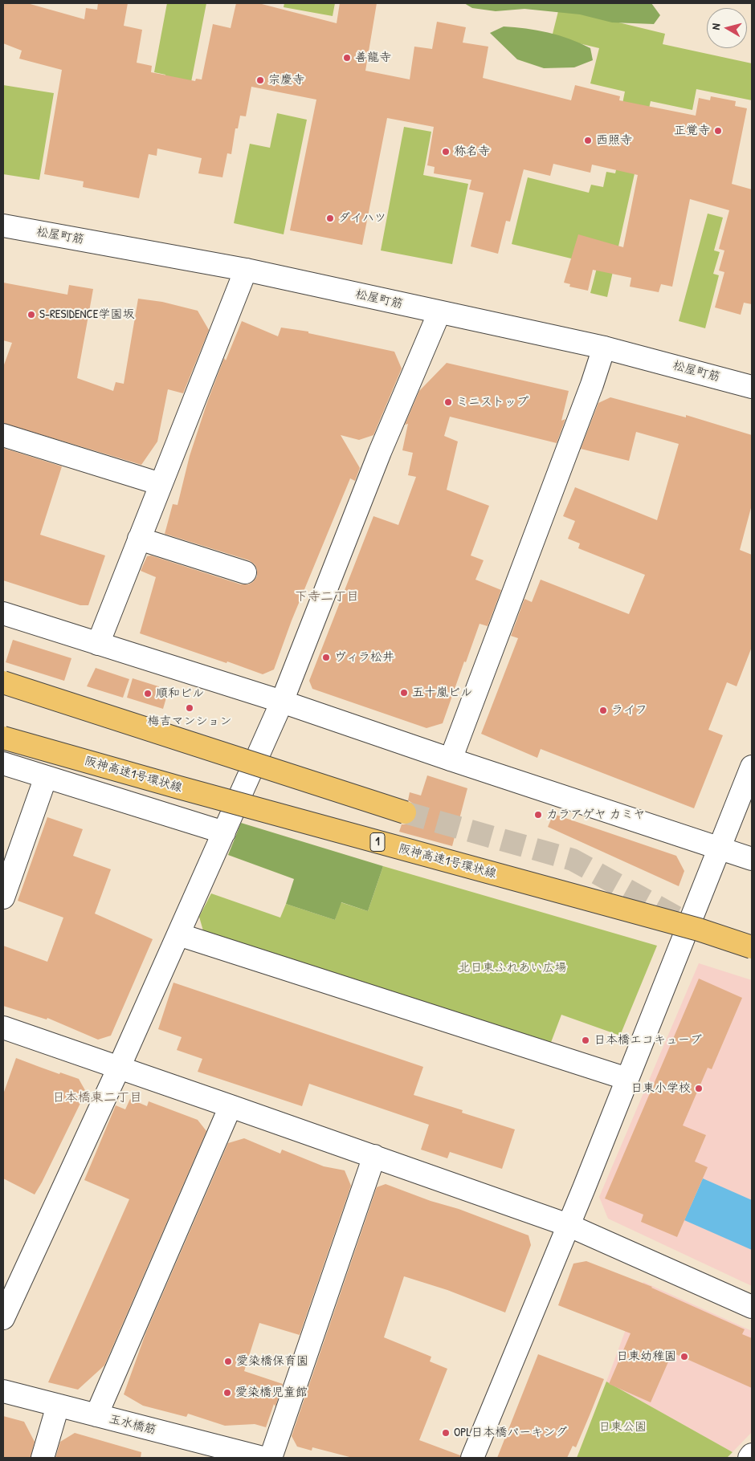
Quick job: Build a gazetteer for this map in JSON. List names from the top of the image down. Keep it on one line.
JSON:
{"streets":{"highway":["阪神高速1号環状線","1"],"street":["松屋町筋","玉水橋筋"]},"districts":["下寺二丁目","日本橋東二丁目"],"parks":["北日東ふれあい広場","日東公園"],"places":["善龍寺","宗慶寺","正覚寺","西照寺","称名寺","ダイハツ","S-RESIDENCE学園坂","ミニストップ","ヴィラ松井","五十嵐ビル","順和ビル","梅吉マンション","ライフ","カラアゲヤ カミヤ","日本橋エコキューブ","日東小学校","日東幼稚園","愛染橋保育園","愛染橋児童館","OPL日本橋パーキング"],"north":"left"}
